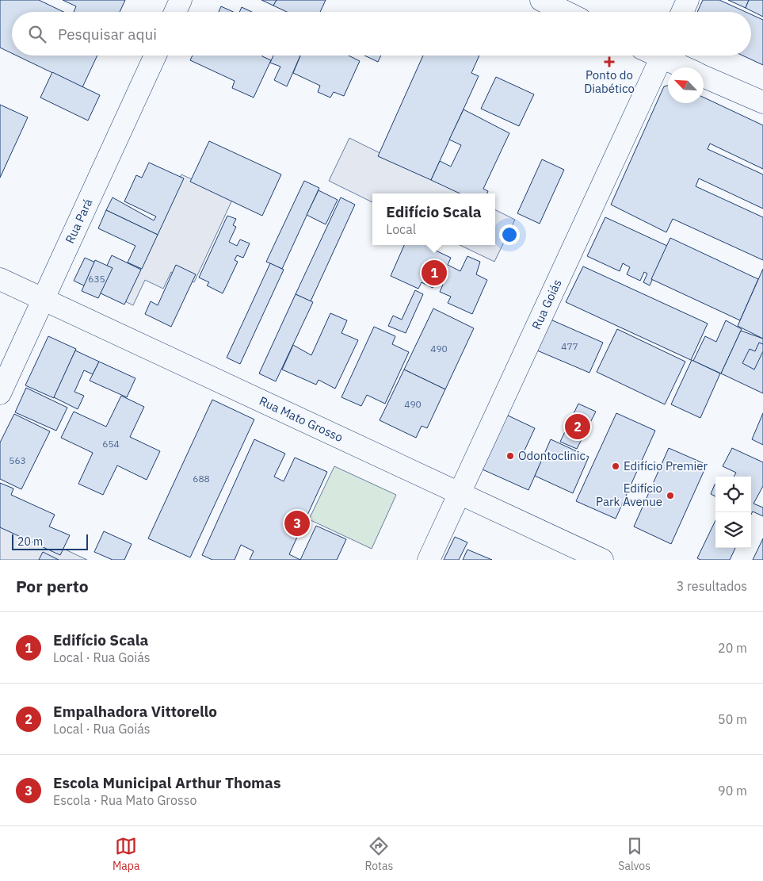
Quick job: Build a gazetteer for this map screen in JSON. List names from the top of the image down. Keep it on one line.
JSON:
{"streets":{"street":["Rua Pará","Rua Goiás","Rua Mato Grosso"]},"crossings":[["Rua Pará","Rua Mato Grosso"],["Rua Goiás","Rua Mato Grosso"]],"places":{"health":["Ponto do Diabético"],"other":["Odontoclinic","Edifício Premier","Edifício Park Avenue"]},"house_numbers":["635","477","490","490","654","563","688"],"scale_bar":"20 m","north":"top left","page":{"search":"Pesquisar aqui","popup":["Edifício Scala","Local"],"pins":["1","2","3"],"scale":"20 m","heading":["Por perto","3 resultados"],"list":[{"mark":"1","name":"Edifício Scala","note":"Local · Rua Goiás","value":"20 m"},{"mark":"2","name":"Empalhadora Vittorello","note":"Local · Rua Goiás","value":"50 m"},{"mark":"3","name":"Escola Municipal Arthur Thomas","note":"Escola · Rua Mato Grosso","value":"90 m"}],"nav":["Mapa","Rotas","Salvos"]}}
